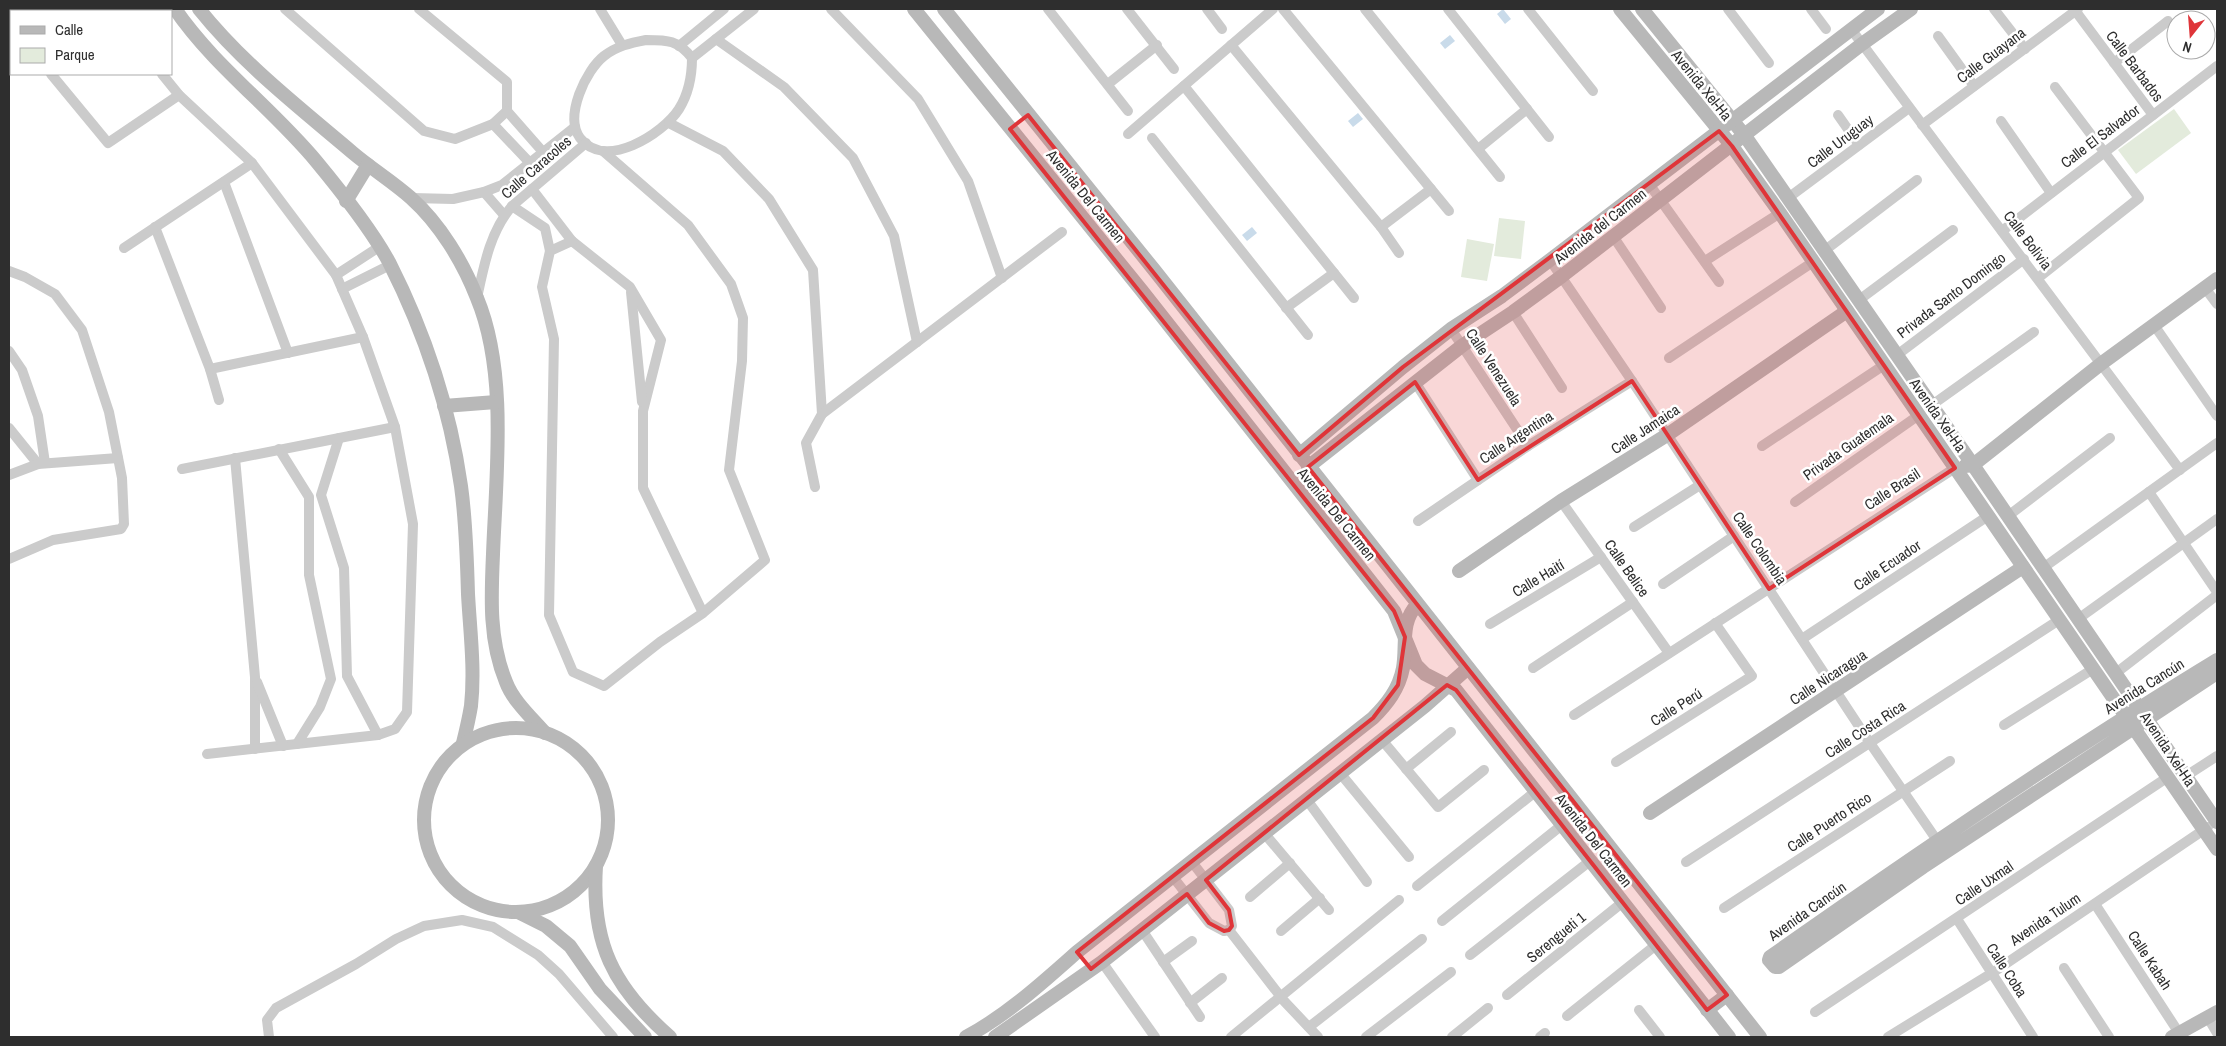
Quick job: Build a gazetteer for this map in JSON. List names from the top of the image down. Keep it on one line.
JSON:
{"streets":{"street":["Calle Guayana","Calle Barbados","Avenida Xel-Ha","Calle El Salvador","Calle Uruguay","Calle Caracoles","Avenida Del Carmen","Avenida del Carmen","Calle Bolivia","Privada Santo Domingo","Calle Venezuela","Calle Jamaica","Calle Argentina","Privada Guatemala","Calle Brasil","Calle Colombia","Calle Ecuador","Calle Belice","Calle Haití","Calle Nicaragua","Avenida Cancún","Calle Perú","Calle Costa Rica","Calle Puerto Rico","Calle Uxmal","Avenida Tulum","Serengueti 1","Calle Kabah","Calle Coba"]},"crossings":[["Calle Guayana","Calle Barbados"],["Calle Guayana","Calle Bolivia"],["Calle Barbados","Calle El Salvador"],["Avenida Xel-Ha","Calle Uruguay"],["Avenida Xel-Ha","Avenida del Carmen"],["Avenida Xel-Ha","Privada Santo Domingo"],["Avenida Xel-Ha","Calle Jamaica"],["Avenida Xel-Ha","Privada Guatemala"],["Avenida Xel-Ha","Calle Brasil"],["Avenida Xel-Ha","Calle Ecuador"],["Avenida Xel-Ha","Calle Nicaragua"],["Avenida Xel-Ha","Avenida Cancún"],["Avenida Xel-Ha","Calle Costa Rica"],["Avenida Xel-Ha","Calle Uxmal"],["Avenida Xel-Ha","Avenida Tulum"],["Calle El Salvador","Calle Bolivia"],["Calle Uruguay","Calle Bolivia"],["Avenida Del Carmen","Avenida del Carmen"],["Avenida Del Carmen","Serengueti 1"],["Avenida del Carmen","Calle Bolivia"],["Avenida del Carmen","Calle Venezuela"],["Avenida del Carmen","Calle Colombia"],["Calle Bolivia","Privada Santo Domingo"],["Calle Bolivia","Calle Brasil"],["Calle Venezuela","Calle Argentina"],["Calle Jamaica","Calle Colombia"],["Calle Jamaica","Calle Belice"],["Calle Argentina","Calle Colombia"],["Calle Brasil","Calle Colombia"],["Calle Brasil","Calle Belice"],["Calle Brasil","Calle Perú"],["Calle Colombia","Calle Ecuador"],["Calle Colombia","Calle Nicaragua"],["Calle Colombia","Avenida Cancún"],["Calle Colombia","Calle Costa Rica"],["Calle Colombia","Calle Puerto Rico"],["Calle Belice","Calle Haití"],["Calle Uxmal","Calle Coba"],["Avenida Tulum","Calle Kabah"],["Avenida Tulum","Calle Coba"]],"legend":["Calle","Parque"],"north":"bottom"}
